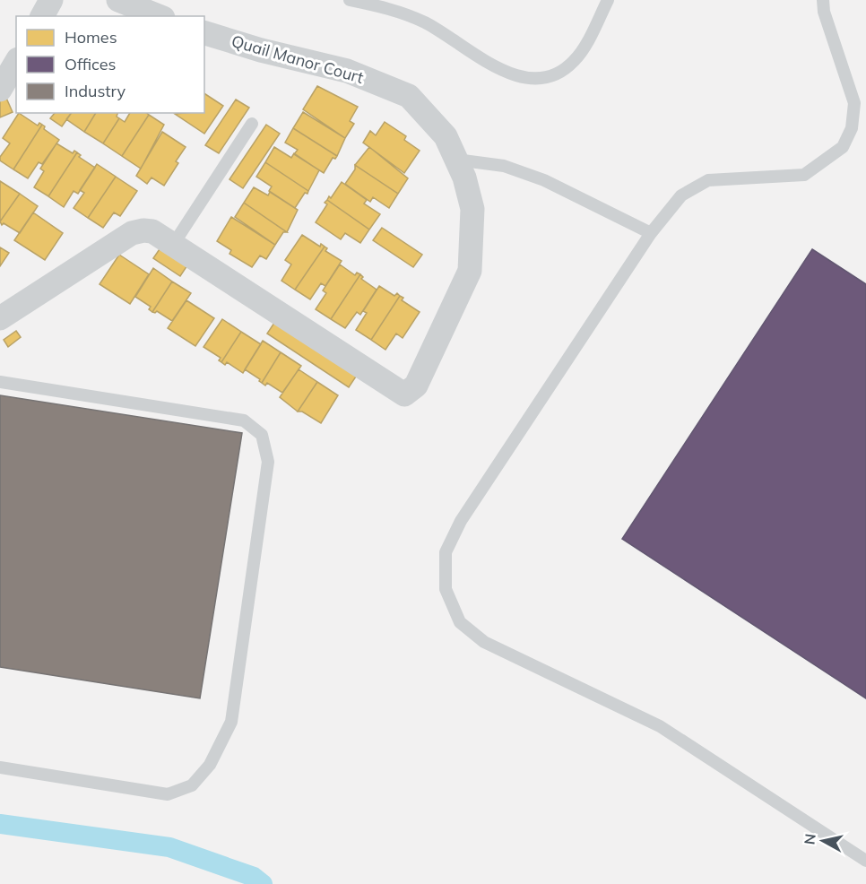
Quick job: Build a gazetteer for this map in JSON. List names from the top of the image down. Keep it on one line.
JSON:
{"streets":{"street":["Quail Manor Court"]},"legend":["Homes","Offices","Industry"],"north":"left"}
